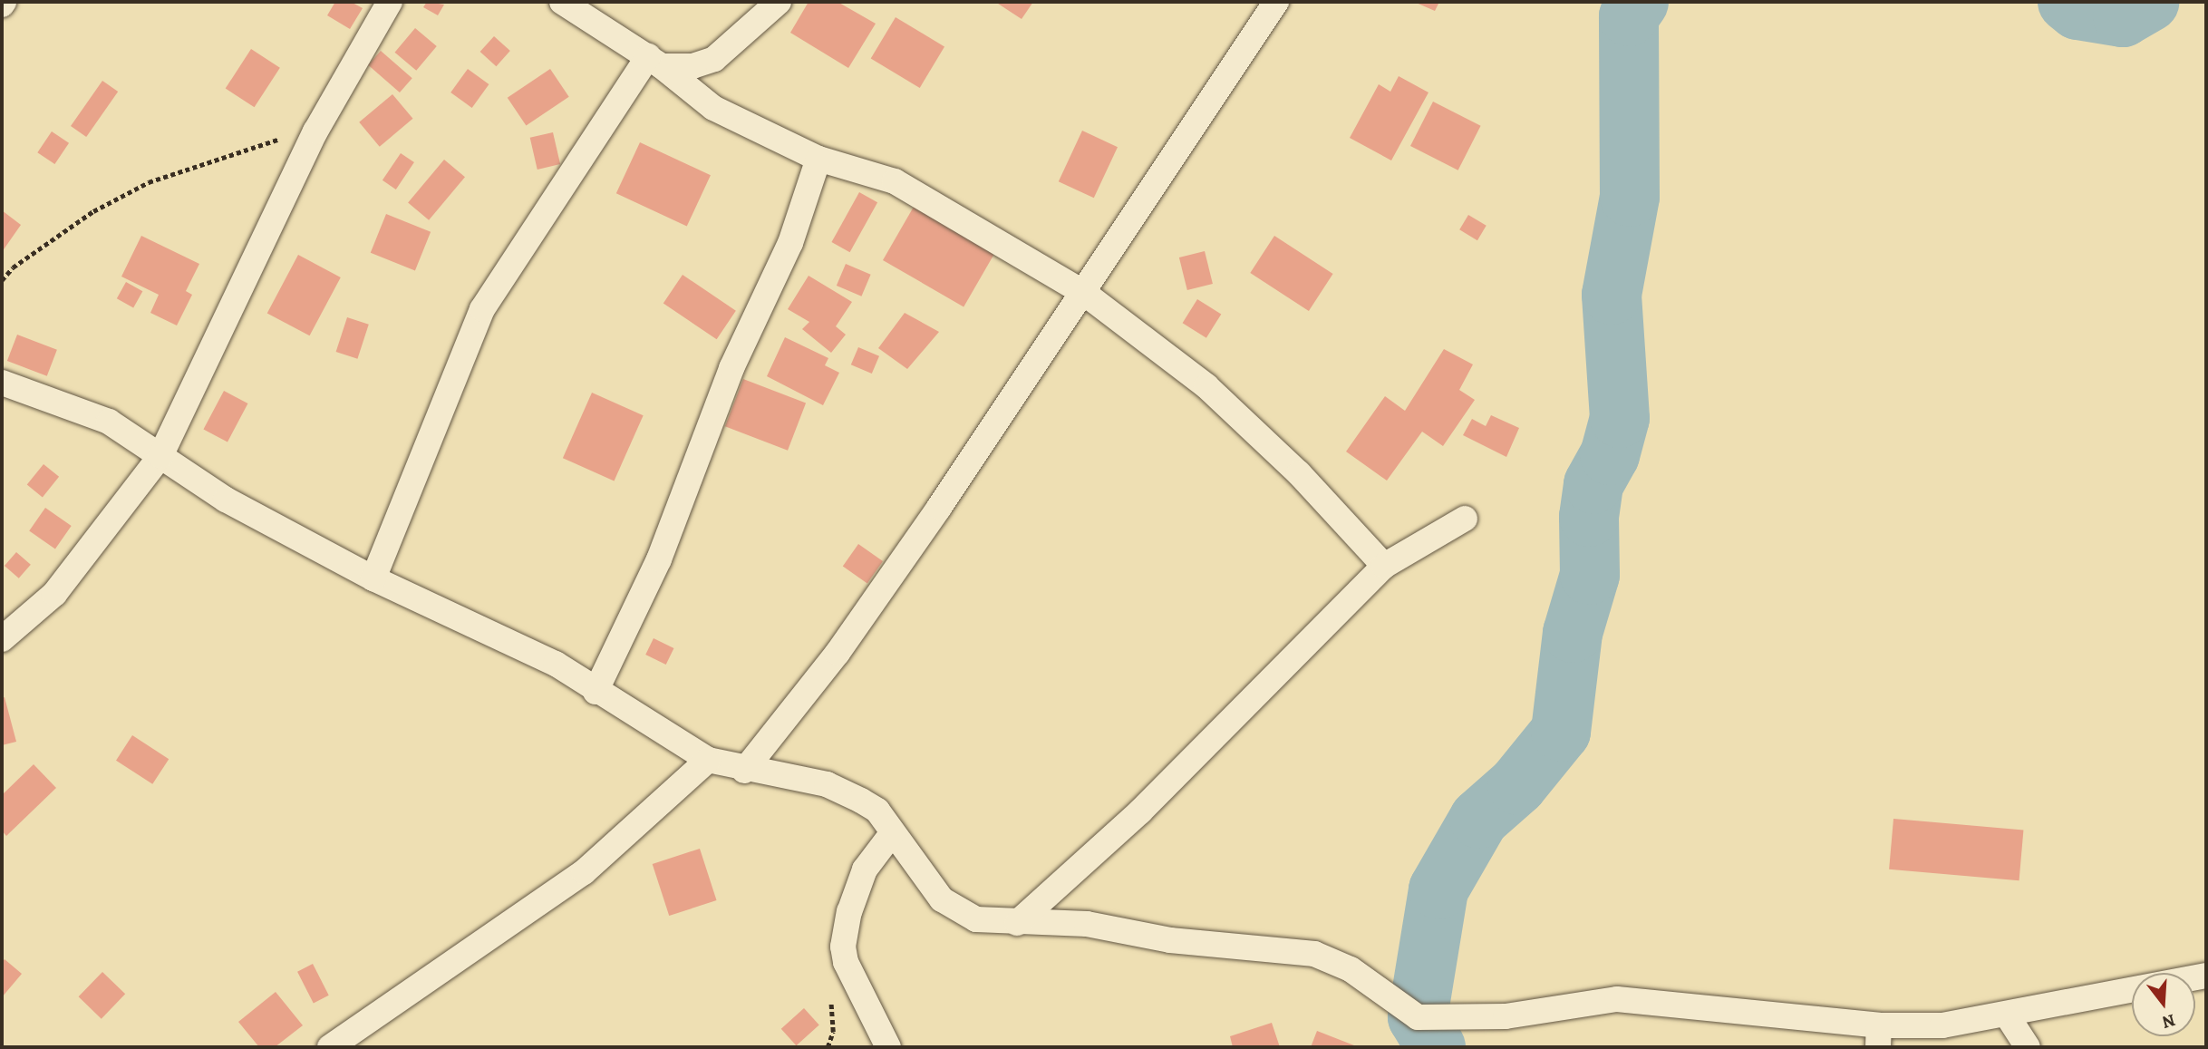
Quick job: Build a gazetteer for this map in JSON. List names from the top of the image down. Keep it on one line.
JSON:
{"north":"bottom"}
